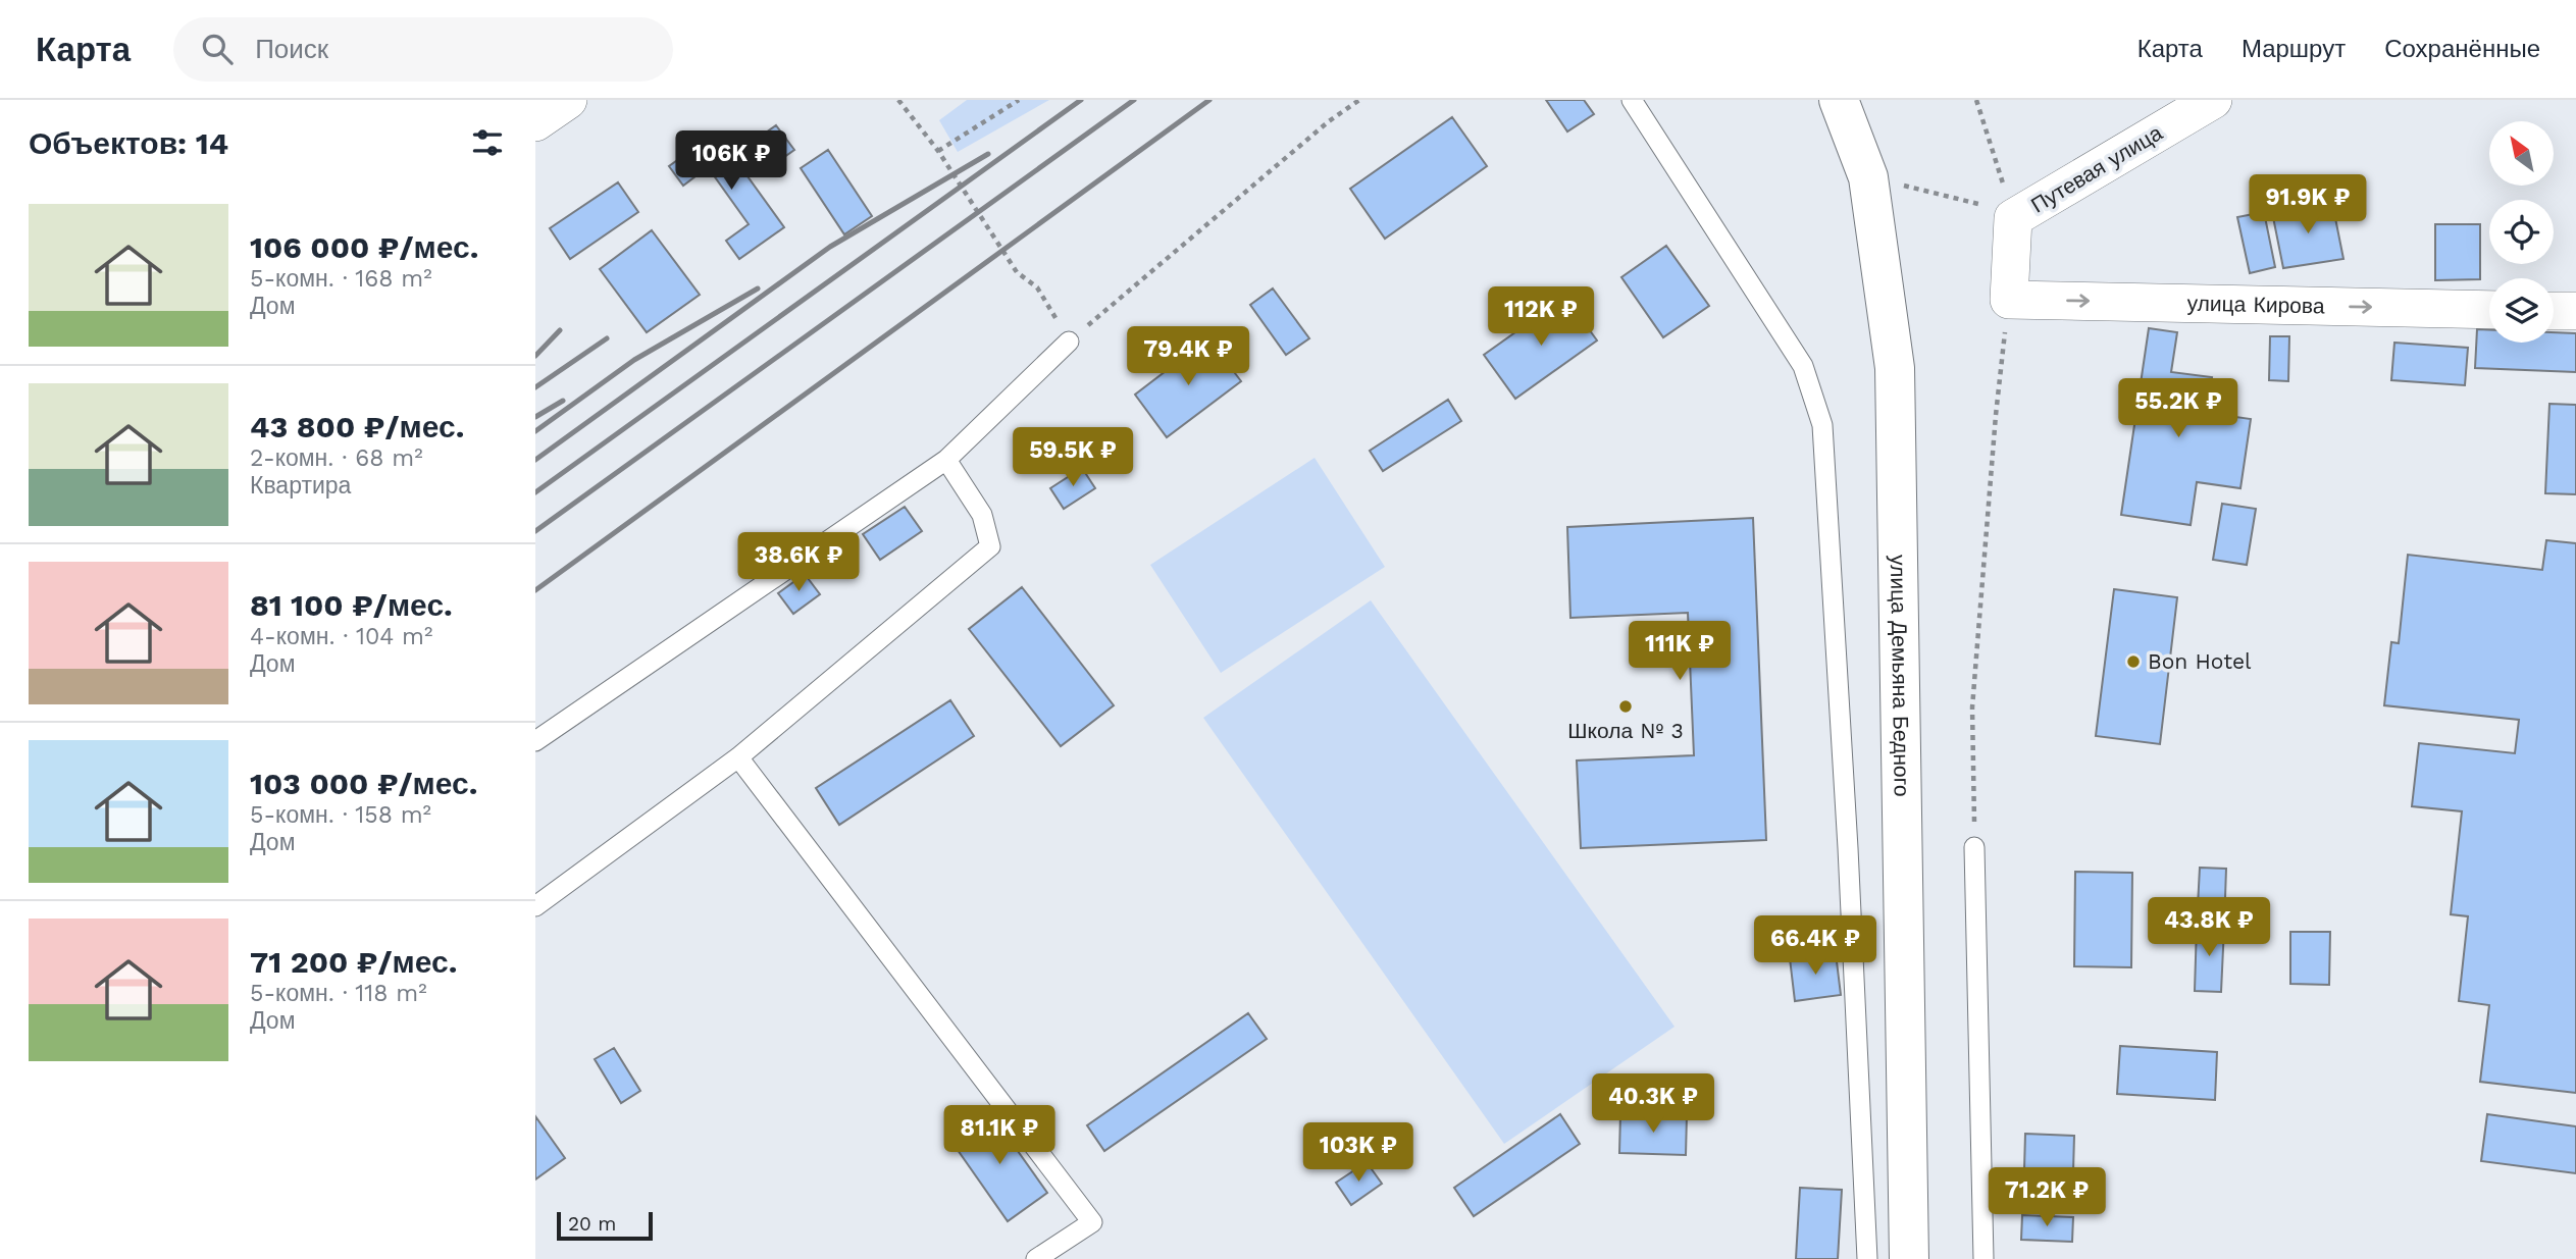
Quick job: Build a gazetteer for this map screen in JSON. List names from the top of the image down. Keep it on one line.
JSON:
{"streets":{"main road":["улица Демьяна Бедного"],"street":["Путевая улица","улица Кирова"]},"crossings":[["Путевая улица","улица Кирова"]],"one_way":["улица Кирова"],"places":["Bon Hotel","Школа № 3"],"scale_bar":"20 m","north":"top left","page":{"header":"Карта","search":"Поиск","nav":["Карта","Маршрут","Сохранённые"],"heading":"Объектов: 14","price":["106K ₽","91.9K ₽","112K ₽","79.4K ₽","55.2K ₽","59.5K ₽","38.6K ₽","111K ₽","43.8K ₽","66.4K ₽","40.3K ₽","81.1K ₽","103K ₽","71.2K ₽"],"list":[{"name":"106 000 ₽/мес.","note":"5-комн. · 168 m² · Дом"},{"name":"43 800 ₽/мес.","note":"2-комн. · 68 m² · Квартира"},{"name":"81 100 ₽/мес.","note":"4-комн. · 104 m² · Дом"},{"name":"103 000 ₽/мес.","note":"5-комн. · 158 m² · Дом"},{"name":"71 200 ₽/мес.","note":"5-комн. · 118 m² · Дом"}],"scale":"20 m"}}
